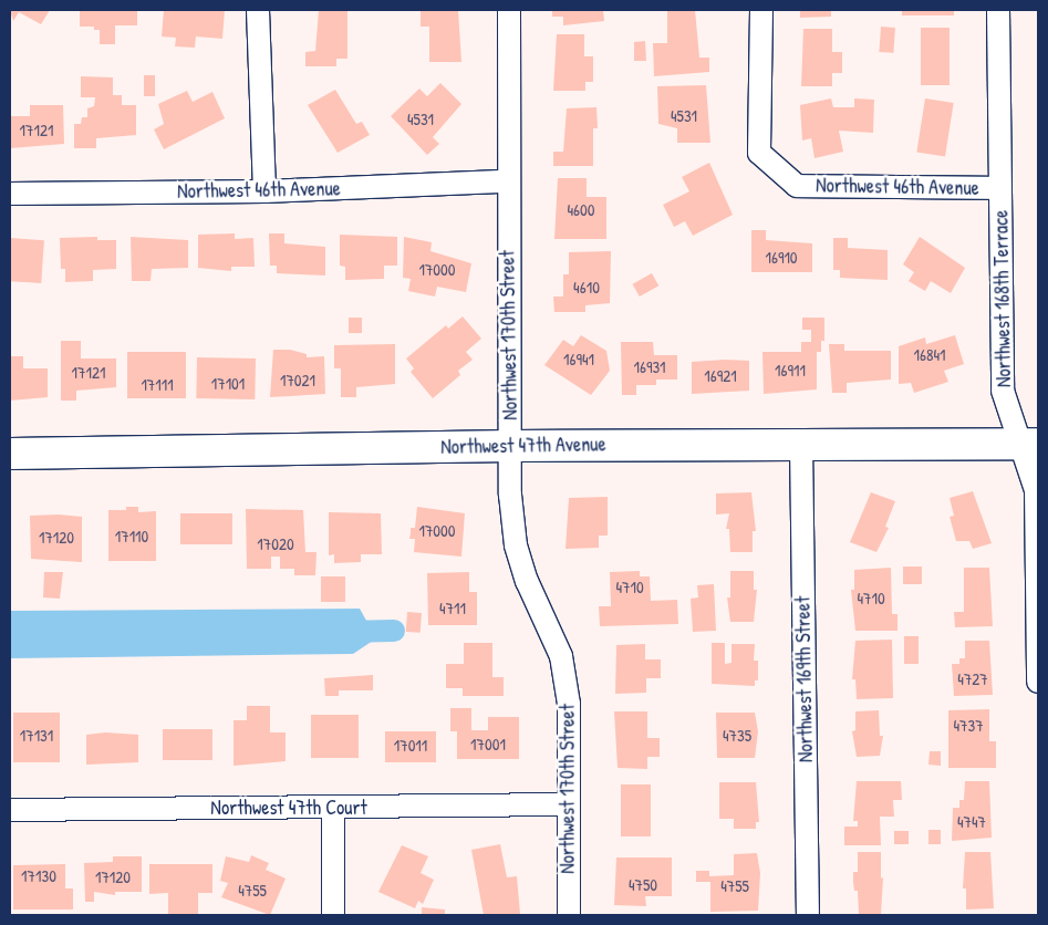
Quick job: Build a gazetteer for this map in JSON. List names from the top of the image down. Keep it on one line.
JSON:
{"streets":{"main road":["Northwest 47th Avenue"],"street":["Northwest 46th Avenue","Northwest 168th Terrace","Northwest 170th Street","Northwest 169th Street","Northwest 47th Court"]},"crossings":[["Northwest 46th Avenue","Northwest 168th Terrace"],["Northwest 46th Avenue","Northwest 170th Street"],["Northwest 168th Terrace","Northwest 47th Avenue"],["Northwest 170th Street","Northwest 47th Avenue"],["Northwest 170th Street","Northwest 47th Court"],["Northwest 47th Avenue","Northwest 169th Street"]],"house_numbers":["4531","4531","17121","4600","16910","17000","4610","16841","16941","16931","16911","17121","16921","17021","17101","17111","17000","17110","17120","17020","4710","4710","4711","4727","4737","17131","4735","17001","17011","4747","17130","17120","4750","4755","4755"]}
